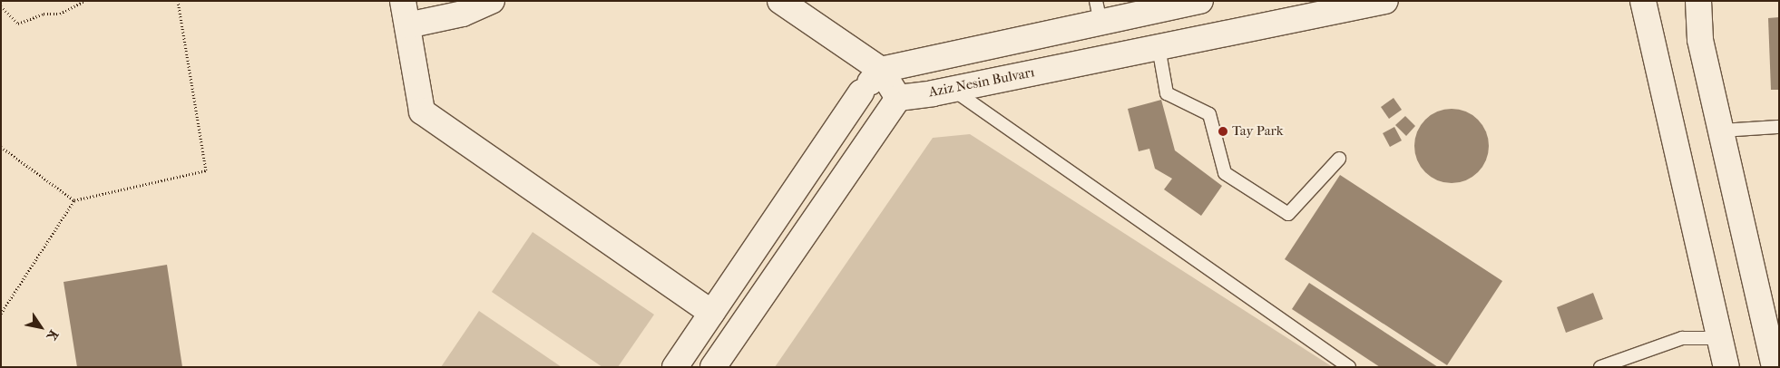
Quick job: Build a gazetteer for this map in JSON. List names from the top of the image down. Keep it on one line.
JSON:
{"streets":{"street":["Aziz Nesin Bulvarı"]},"places":["Tay Park"],"north":"bottom right"}
